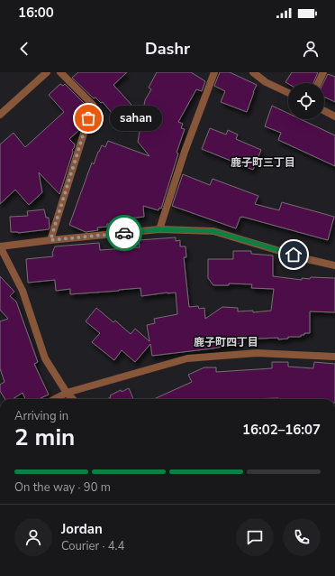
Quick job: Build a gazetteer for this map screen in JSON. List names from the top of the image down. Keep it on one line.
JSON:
{"districts":["鹿子町三丁目","鹿子町四丁目"],"places":["sahan"],"page":{"status":"16:00","header":"Dashr","bubble":"sahan","heading":["2 min","Arriving in","16:02–16:07"],"panel":["Jordan","Courier · 4.4"],"bar":"On the way · 90 m"}}
